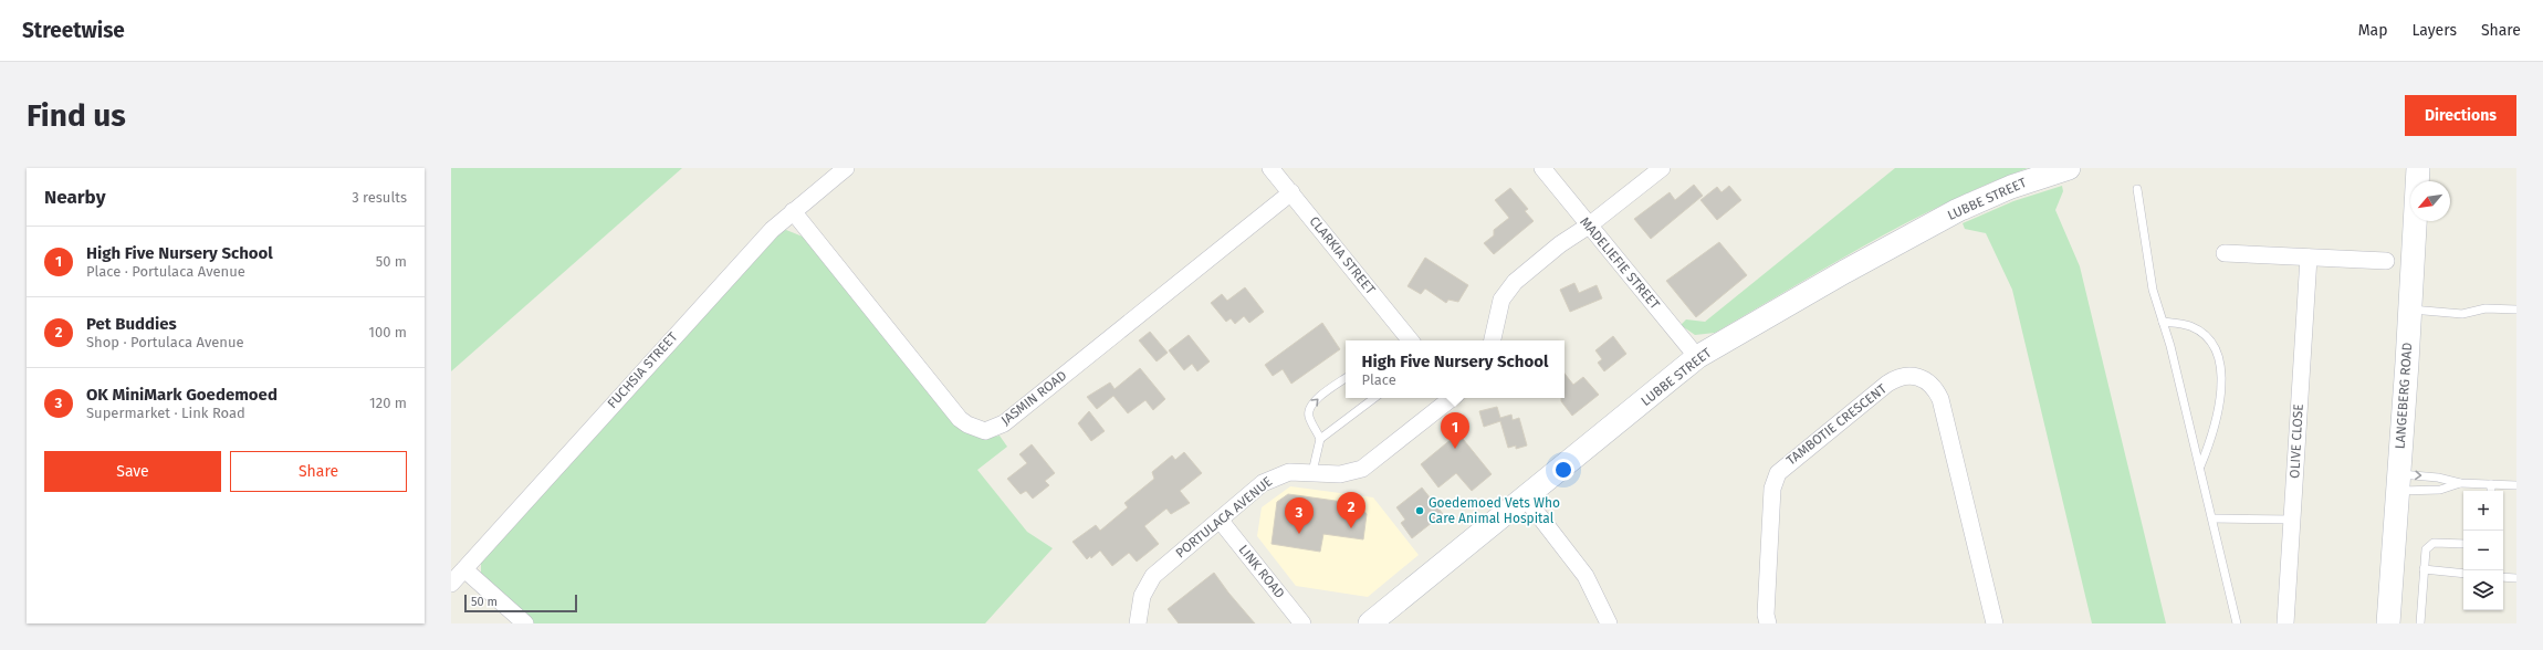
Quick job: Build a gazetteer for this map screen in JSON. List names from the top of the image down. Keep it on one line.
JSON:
{"streets":{"main road":["LUBBE STREET","LANGEBERG ROAD"],"street":["CLARKIA STREET","MADELIEFIE STREET","FUCHSIA STREET","JASMIN ROAD","TAMBOTIE CRESCENT","OLIVE CLOSE","PORTULACA AVENUE","LINK ROAD"]},"crossings":[["LUBBE STREET","MADELIEFIE STREET"],["CLARKIA STREET","JASMIN ROAD"],["FUCHSIA STREET","JASMIN ROAD"],["PORTULACA AVENUE","LINK ROAD"]],"places":["Goedemoed Vets Who Care Animal Hospital"],"scale_bar":"50 m","north":"bottom left","page":{"header":"Streetwise","nav":["Map","Layers","Share"],"buttons":["Directions",["Save","Share"]],"title":"Find us","heading":["Nearby","3 results"],"list":[{"mark":"1","name":"High Five Nursery School","note":"Place · Portulaca Avenue","value":"50 m"},{"mark":"2","name":"Pet Buddies","note":"Shop · Portulaca Avenue","value":"100 m"},{"mark":"3","name":"OK MiniMark Goedemoed","note":"Supermarket · Link Road","value":"120 m"}],"popup":["High Five Nursery School","Place"],"pins":["1","2","3"],"map_buttons":["+","−"],"scale":"50 m"}}
